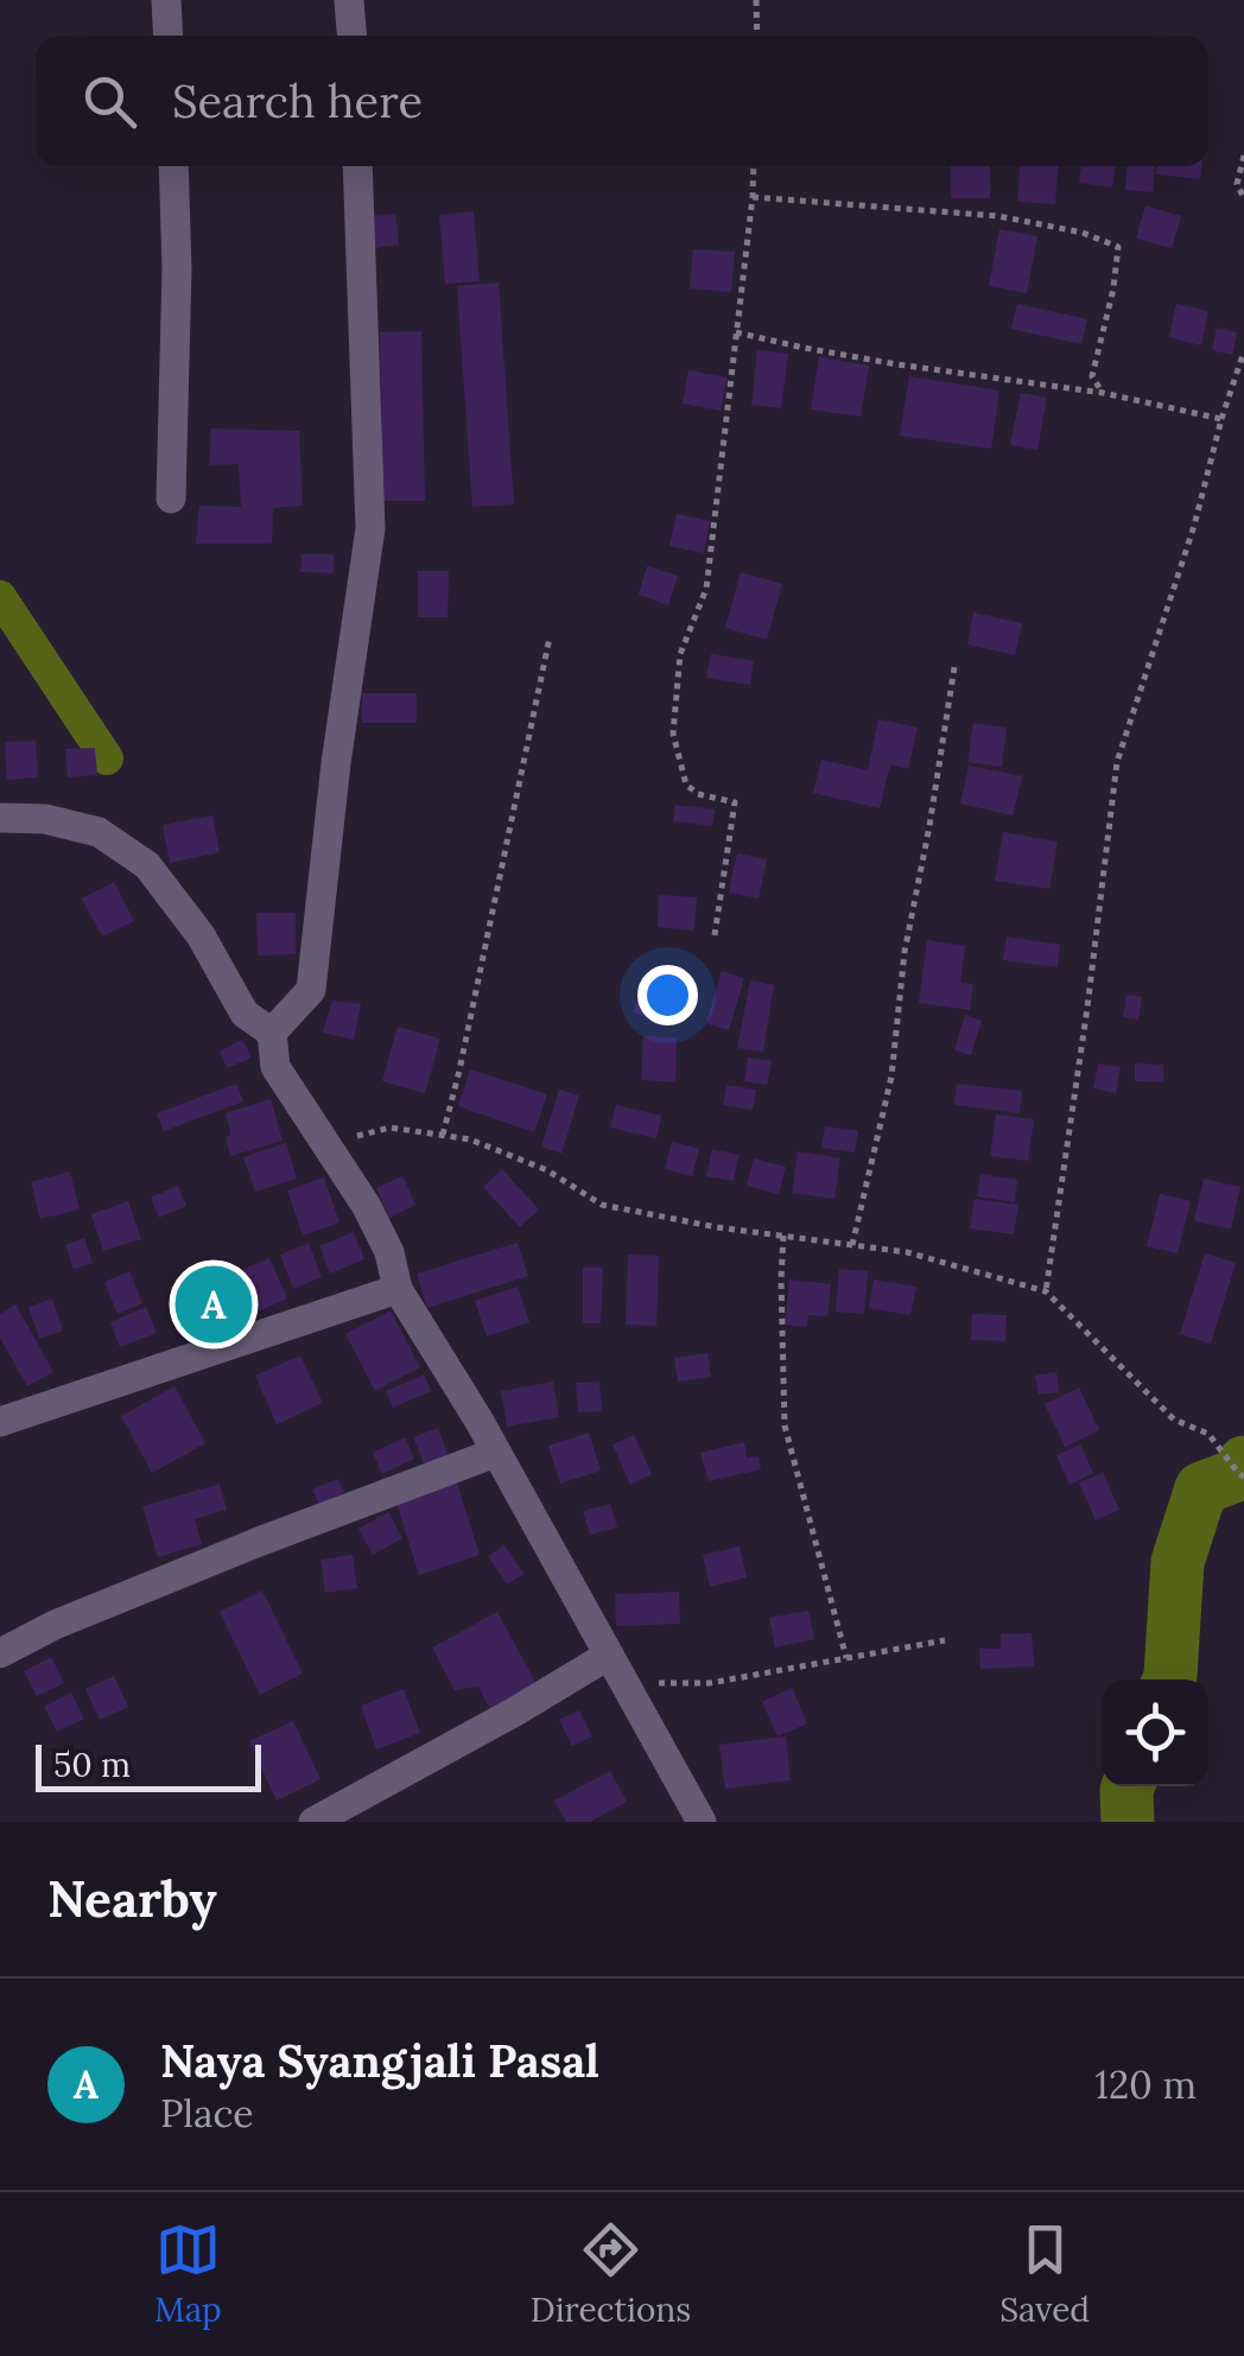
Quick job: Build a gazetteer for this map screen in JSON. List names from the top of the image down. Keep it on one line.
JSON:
{"scale_bar":"50 m","page":{"search":"Search here","pins":"A","scale":"50 m","heading":"Nearby","list":[{"mark":"A","name":"Naya Syangjali Pasal","note":"Place","value":"120 m"}],"nav":["Map","Directions","Saved"]}}
